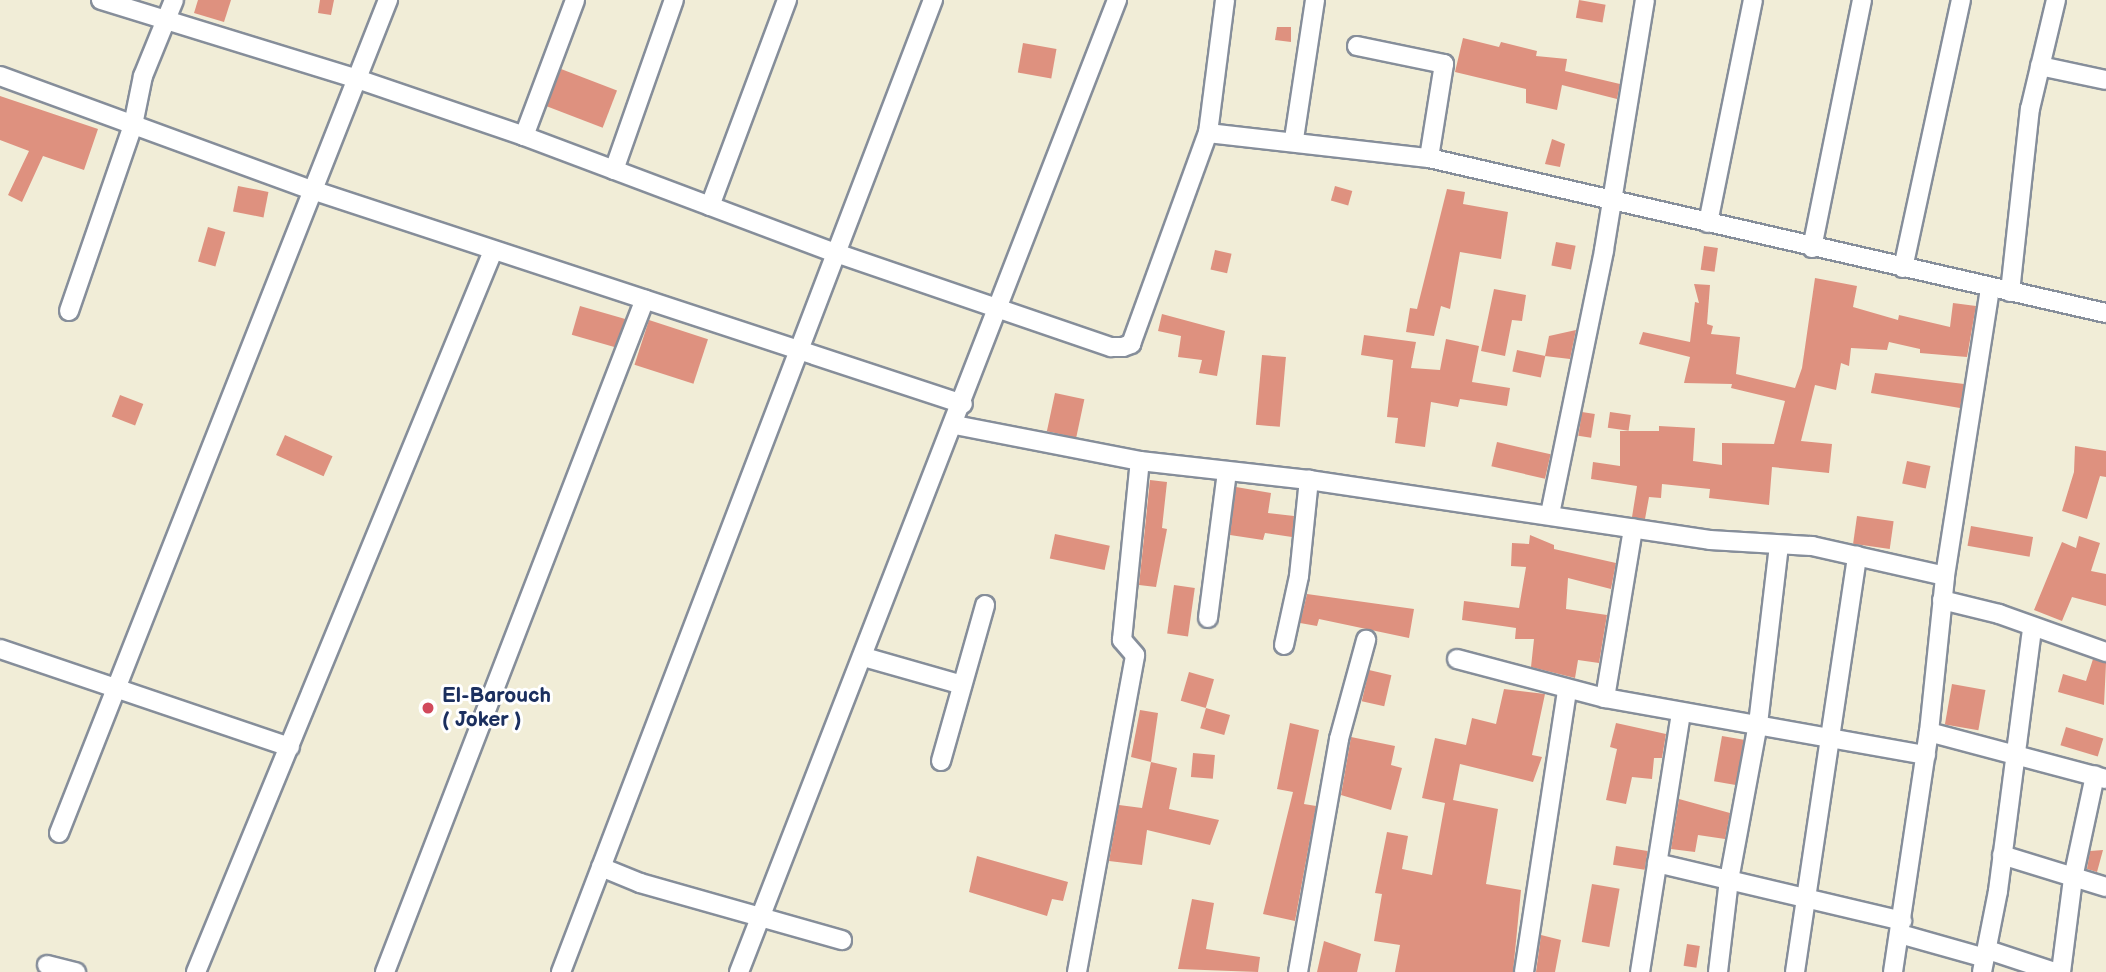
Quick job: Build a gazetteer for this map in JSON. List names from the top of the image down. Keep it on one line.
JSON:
{"places":["El-Barouch ( Joker )"]}
